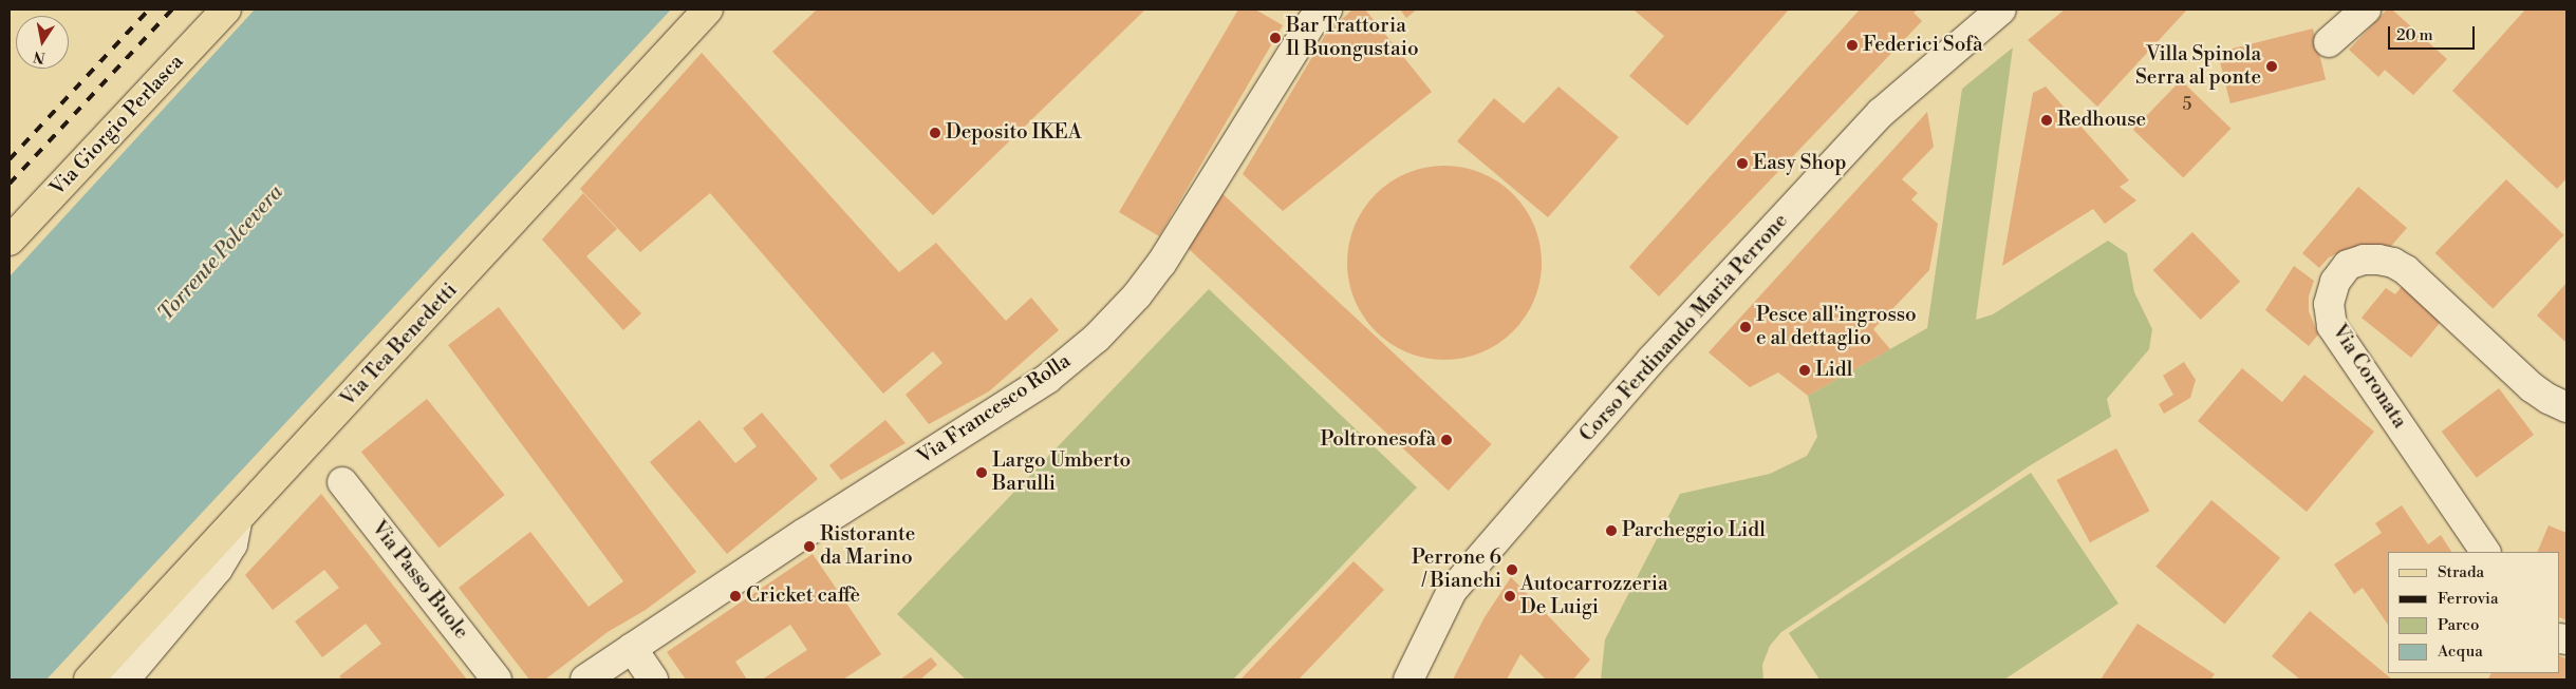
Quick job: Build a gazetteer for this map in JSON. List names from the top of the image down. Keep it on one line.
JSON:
{"streets":{"main road":["Via Giorgio Perlasca","Via Tea Benedetti"],"street":["Corso Ferdinando Maria Perrone","Via Coronata","Via Francesco Rolla","Via Passo Buole"]},"water":["Torrente Polcevera"],"places":["Bar Trattoria Il Buongustaio","Federici Sofà","Villa Spinola Serra al ponte","Redhouse","Deposito IKEA","Easy Shop","Pesce all'ingrosso e al dettaglio","Lidl","Poltronesofà","Largo Umberto Barulli","Parcheggio Lidl","Ristorante da Marino","Perrone 6 / Bianchi","Cricket caffè","Autocarrozzeria De Luigi"],"house_numbers":["5"],"legend":["Strada","Ferrovia","Parco","Acqua"],"scale_bar":"20 m","north":"bottom"}
